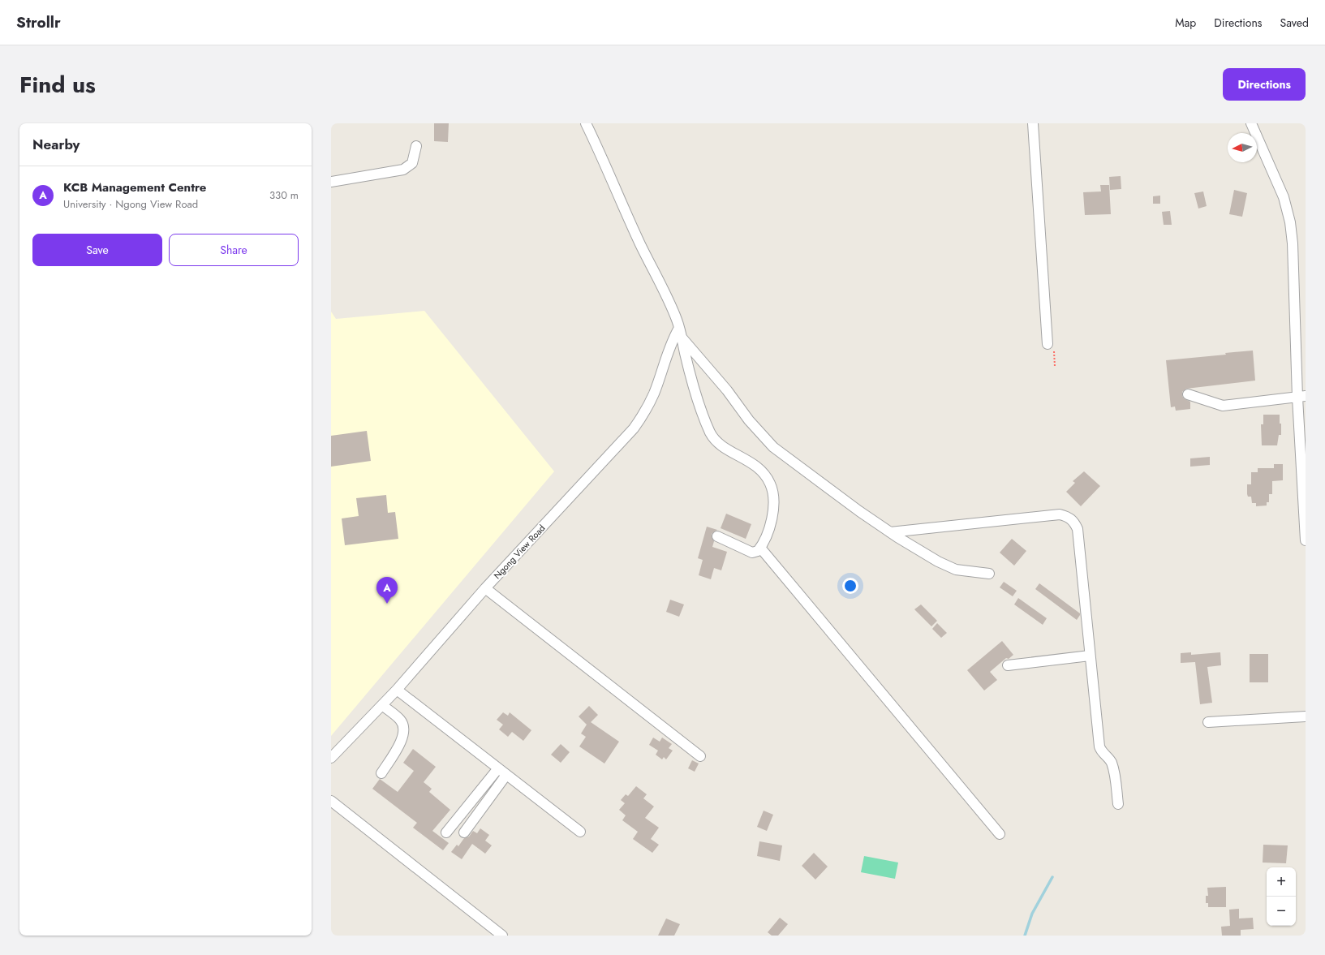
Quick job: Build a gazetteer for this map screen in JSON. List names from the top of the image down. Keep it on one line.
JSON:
{"streets":{"street":["Ngong View Road"]},"north":"left","page":{"header":"Strollr","nav":["Map","Directions","Saved"],"title":"Find us","buttons":["Directions",["Save","Share"]],"heading":"Nearby","list":[{"mark":"A","name":"KCB Management Centre","note":"University · Ngong View Road","value":"330 m"}],"pins":"A","map_buttons":["+","−"]}}
